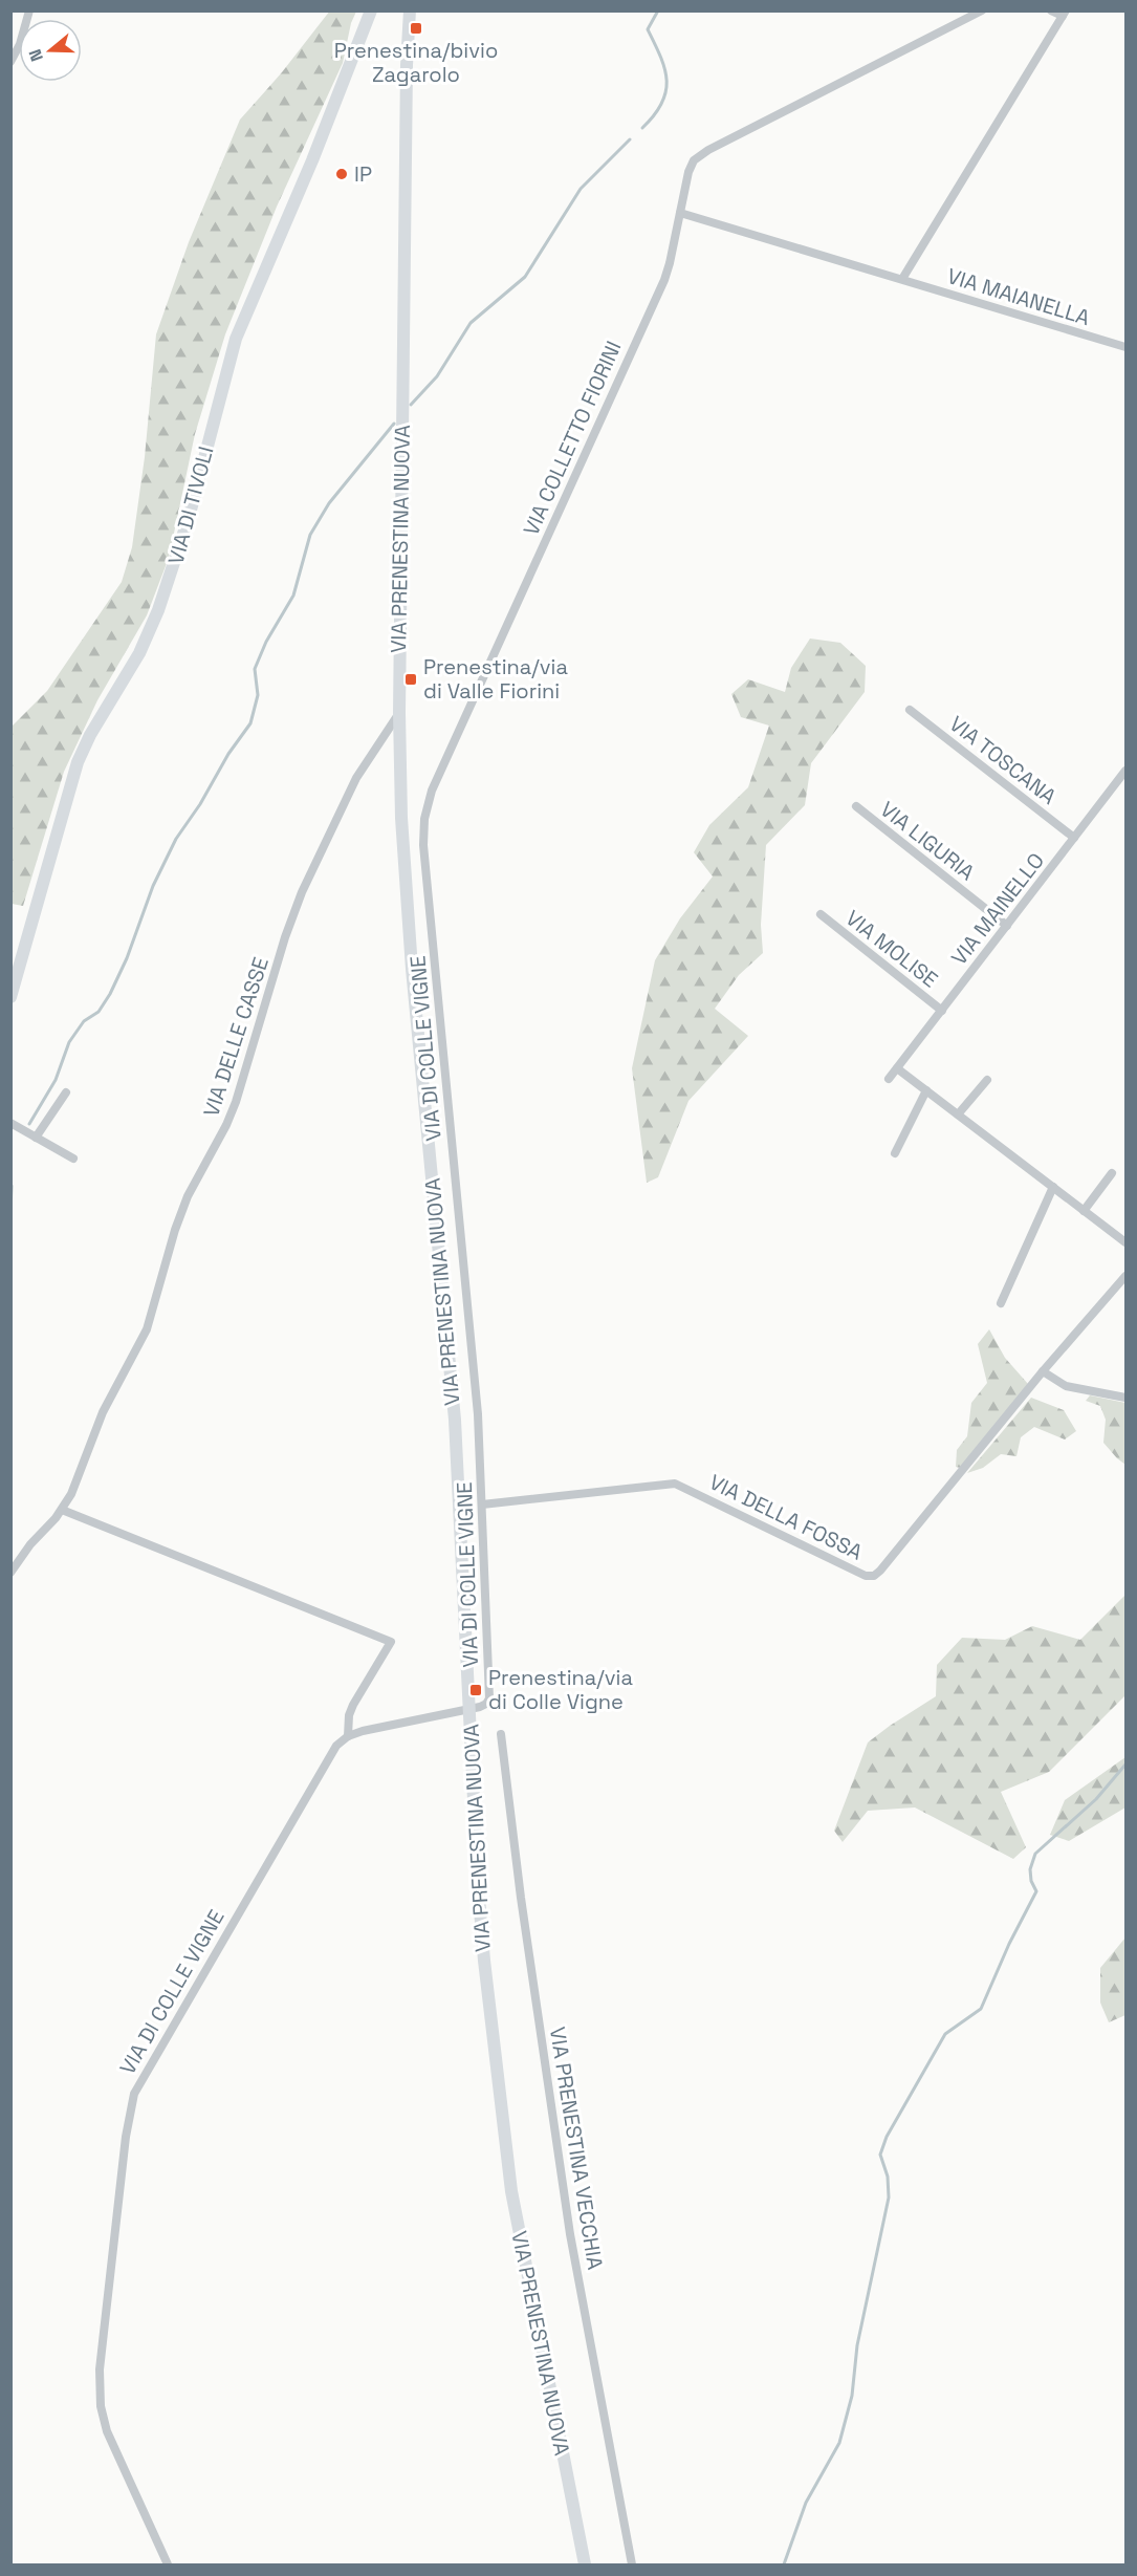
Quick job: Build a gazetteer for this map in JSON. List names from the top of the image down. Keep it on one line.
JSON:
{"streets":{"main road":["VIA DI TIVOLI","VIA PRENESTINA NUOVA"],"street":["VIA MAIANELLA","VIA COLLETTO FIORINI","VIA TOSCANA","VIA LIGURIA","VIA MAINELLO","VIA MOLISE","VIA DELLE CASSE","VIA DI COLLE VIGNE","VIA DELLA FOSSA","VIA PRENESTINA VECCHIA"]},"crossings":[["VIA MAIANELLA","VIA COLLETTO FIORINI"],["VIA COLLETTO FIORINI","VIA DI COLLE VIGNE"],["VIA PRENESTINA NUOVA","VIA DELLE CASSE"],["VIA PRENESTINA NUOVA","VIA DI COLLE VIGNE"],["VIA TOSCANA","VIA MAINELLO"],["VIA LIGURIA","VIA MAINELLO"],["VIA MAINELLO","VIA MOLISE"],["VIA DI COLLE VIGNE","VIA DELLA FOSSA"]],"places":{"transit":["Prenestina/bivio Zagarolo","Prenestina/via di Valle Fiorini","Prenestina/via di Colle Vigne"],"other":["IP"]},"north":"left"}
